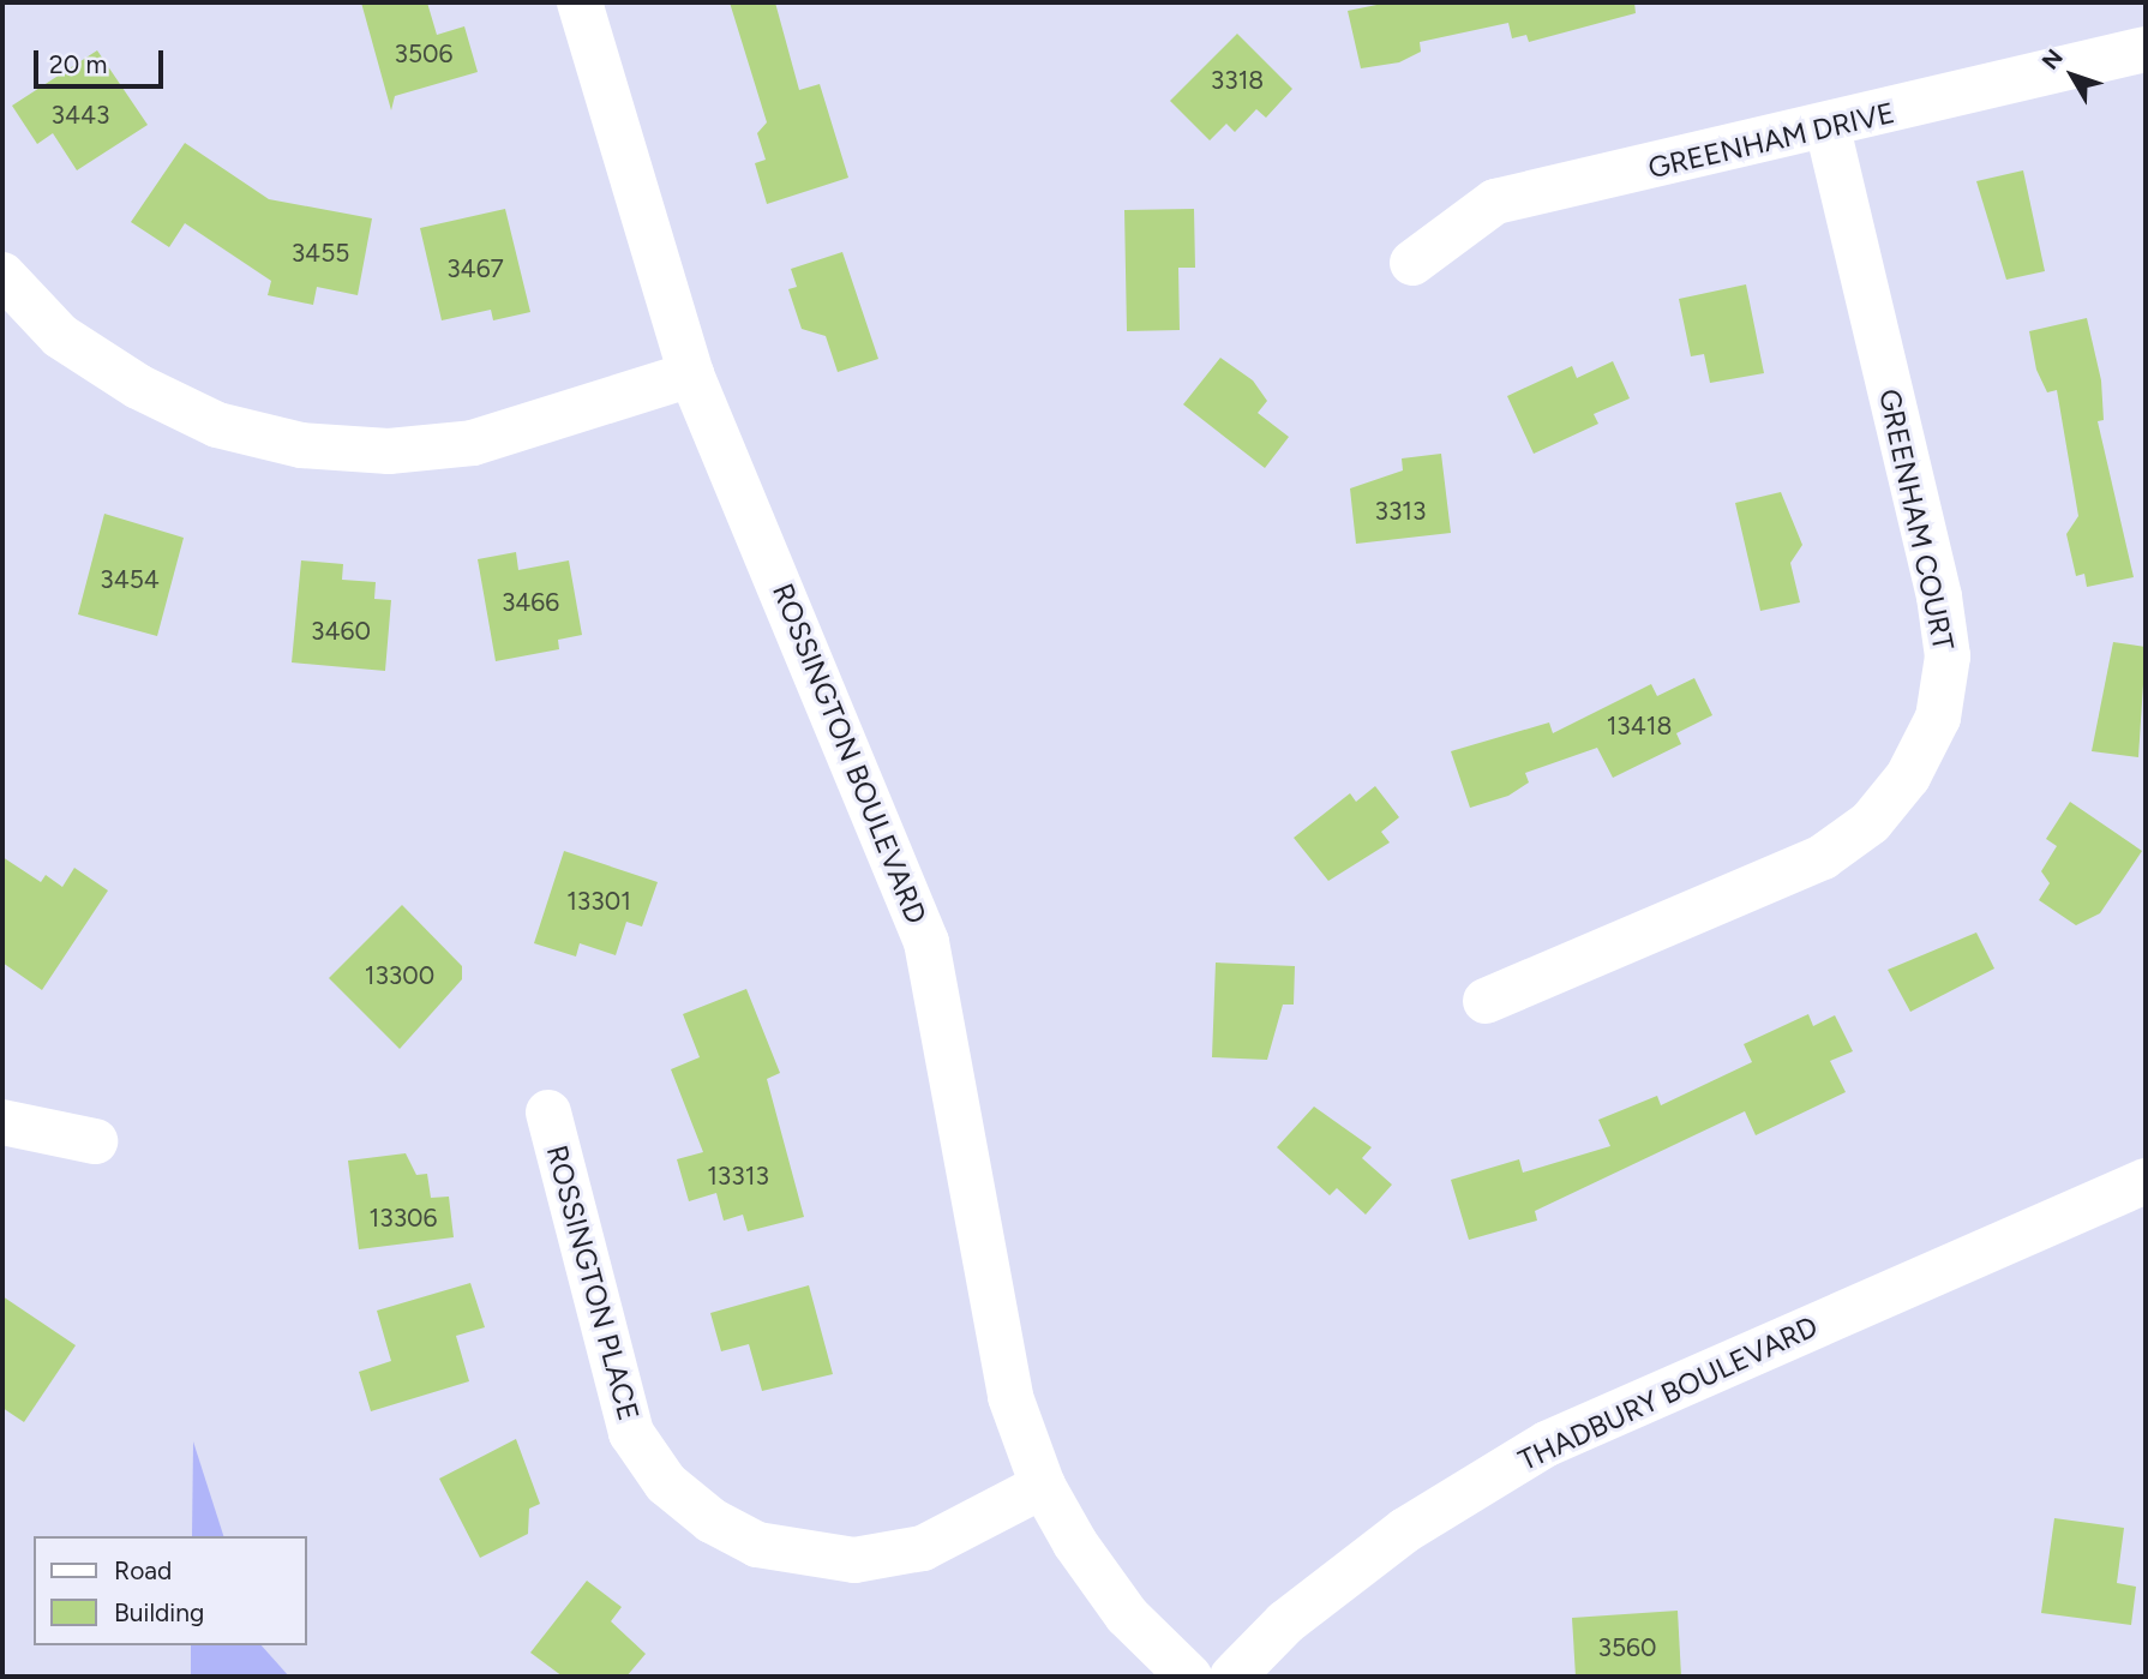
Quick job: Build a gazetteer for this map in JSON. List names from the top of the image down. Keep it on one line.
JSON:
{"streets":{"street":["GREENHAM DRIVE","GREENHAM COURT","ROSSINGTON BOULEVARD","ROSSINGTON PLACE","THADBURY BOULEVARD"]},"crossings":[["GREENHAM DRIVE","GREENHAM COURT"],["ROSSINGTON BOULEVARD","ROSSINGTON PLACE"]],"house_numbers":["3506","3318","3443","3455","3467","3313","3454","3466","3460","13418","13301","13300","13313","13306","3560"],"legend":["Road","Building"],"scale_bar":"20 m","north":"top left"}
